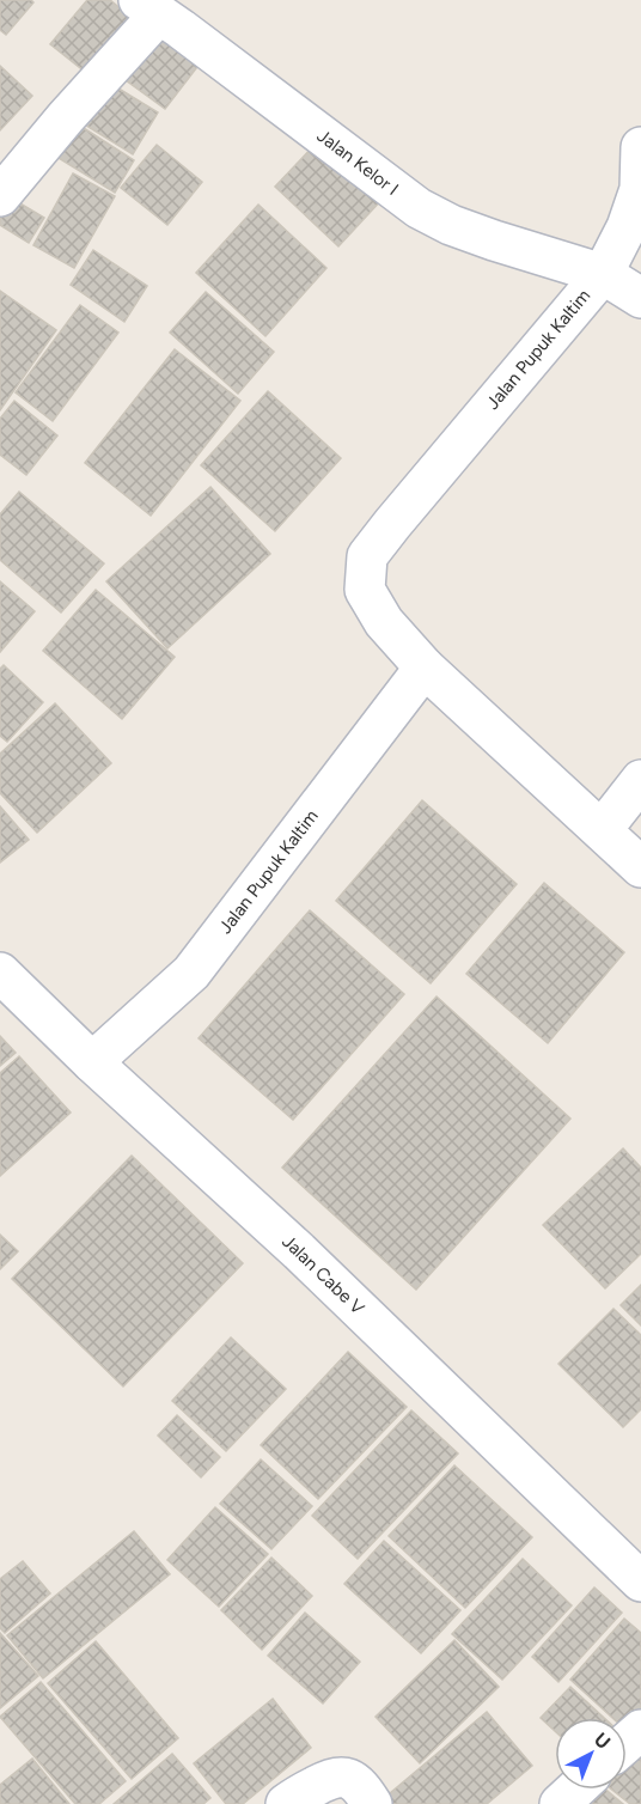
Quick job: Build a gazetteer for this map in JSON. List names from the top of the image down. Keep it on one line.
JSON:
{"streets":{"street":["Jalan Kelor I","Jalan Pupuk Kaltim","Jalan Cabe V"]},"crossings":[["Jalan Kelor I","Jalan Pupuk Kaltim"],["Jalan Pupuk Kaltim","Jalan Cabe V"]],"north":"top right"}
